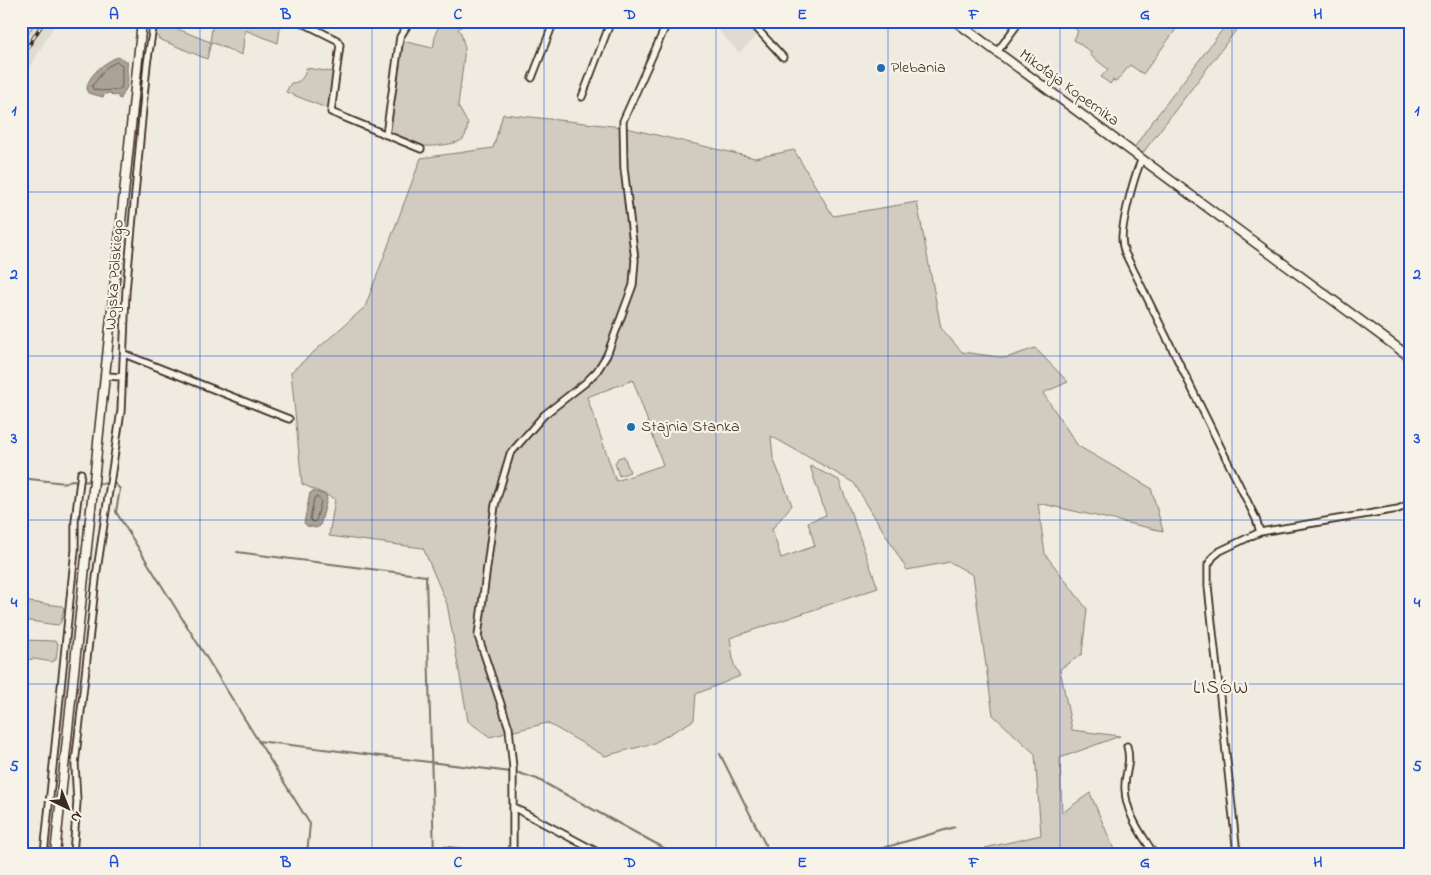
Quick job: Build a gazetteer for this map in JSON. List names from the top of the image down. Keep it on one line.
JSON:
{"streets":{"main road":["Mikołaja Kopernika","Wojska Polskiego"]},"districts":["LISÓW"],"places":["Plebania","Stajnia Stanka"],"north":"bottom right","grid":{"columns":["A","B","C","D","E","F","G","H"],"rows":["1","2","3","4","5"]}}
